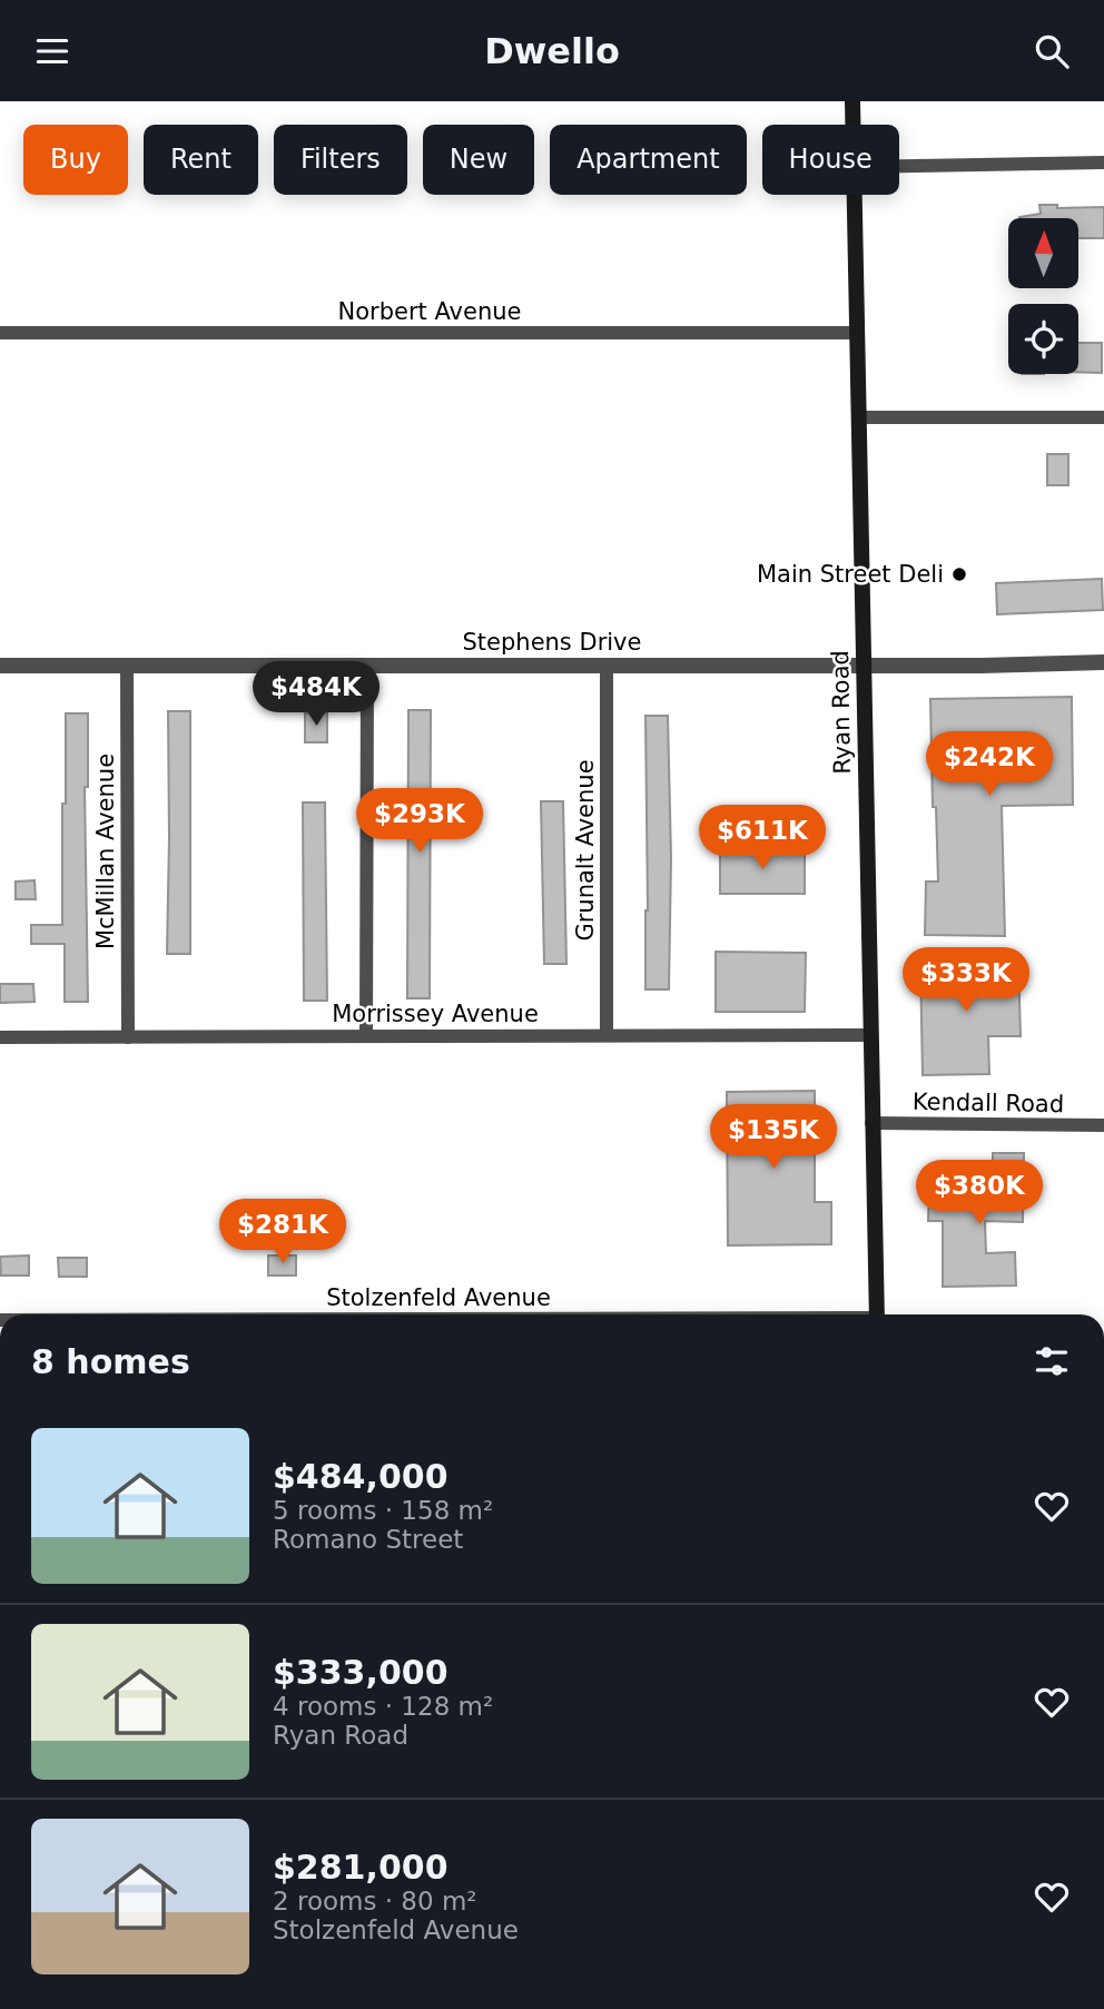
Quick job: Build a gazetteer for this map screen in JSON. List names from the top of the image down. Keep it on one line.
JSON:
{"streets":{"main road":["Ryan Road"],"street":["Norbert Avenue","Stephens Drive","Grunalt Avenue","McMillan Avenue","Morrissey Avenue","Kendall Road"]},"crossings":[["Norbert Avenue","Ryan Road"],["Stephens Drive","Ryan Road"],["Stephens Drive","Grunalt Avenue"],["Stephens Drive","McMillan Avenue"],["Ryan Road","Morrissey Avenue"],["Ryan Road","Kendall Road"],["Grunalt Avenue","Morrissey Avenue"],["McMillan Avenue","Morrissey Avenue"]],"places":["Main Street Deli"],"north":"top","page":{"header":"Dwello","chip":["Buy","Rent","Filters","New","Apartment","House"],"price":["$484K","$242K","$293K","$611K","$333K","$135K","$380K","$281K"],"heading":"8 homes","list":[{"name":"$484,000","note":"5 rooms · 158 m² · Romano Street"},{"name":"$333,000","note":"4 rooms · 128 m² · Ryan Road"},{"name":"$281,000","note":"2 rooms · 80 m² · Stolzenfeld Avenue"}]}}
